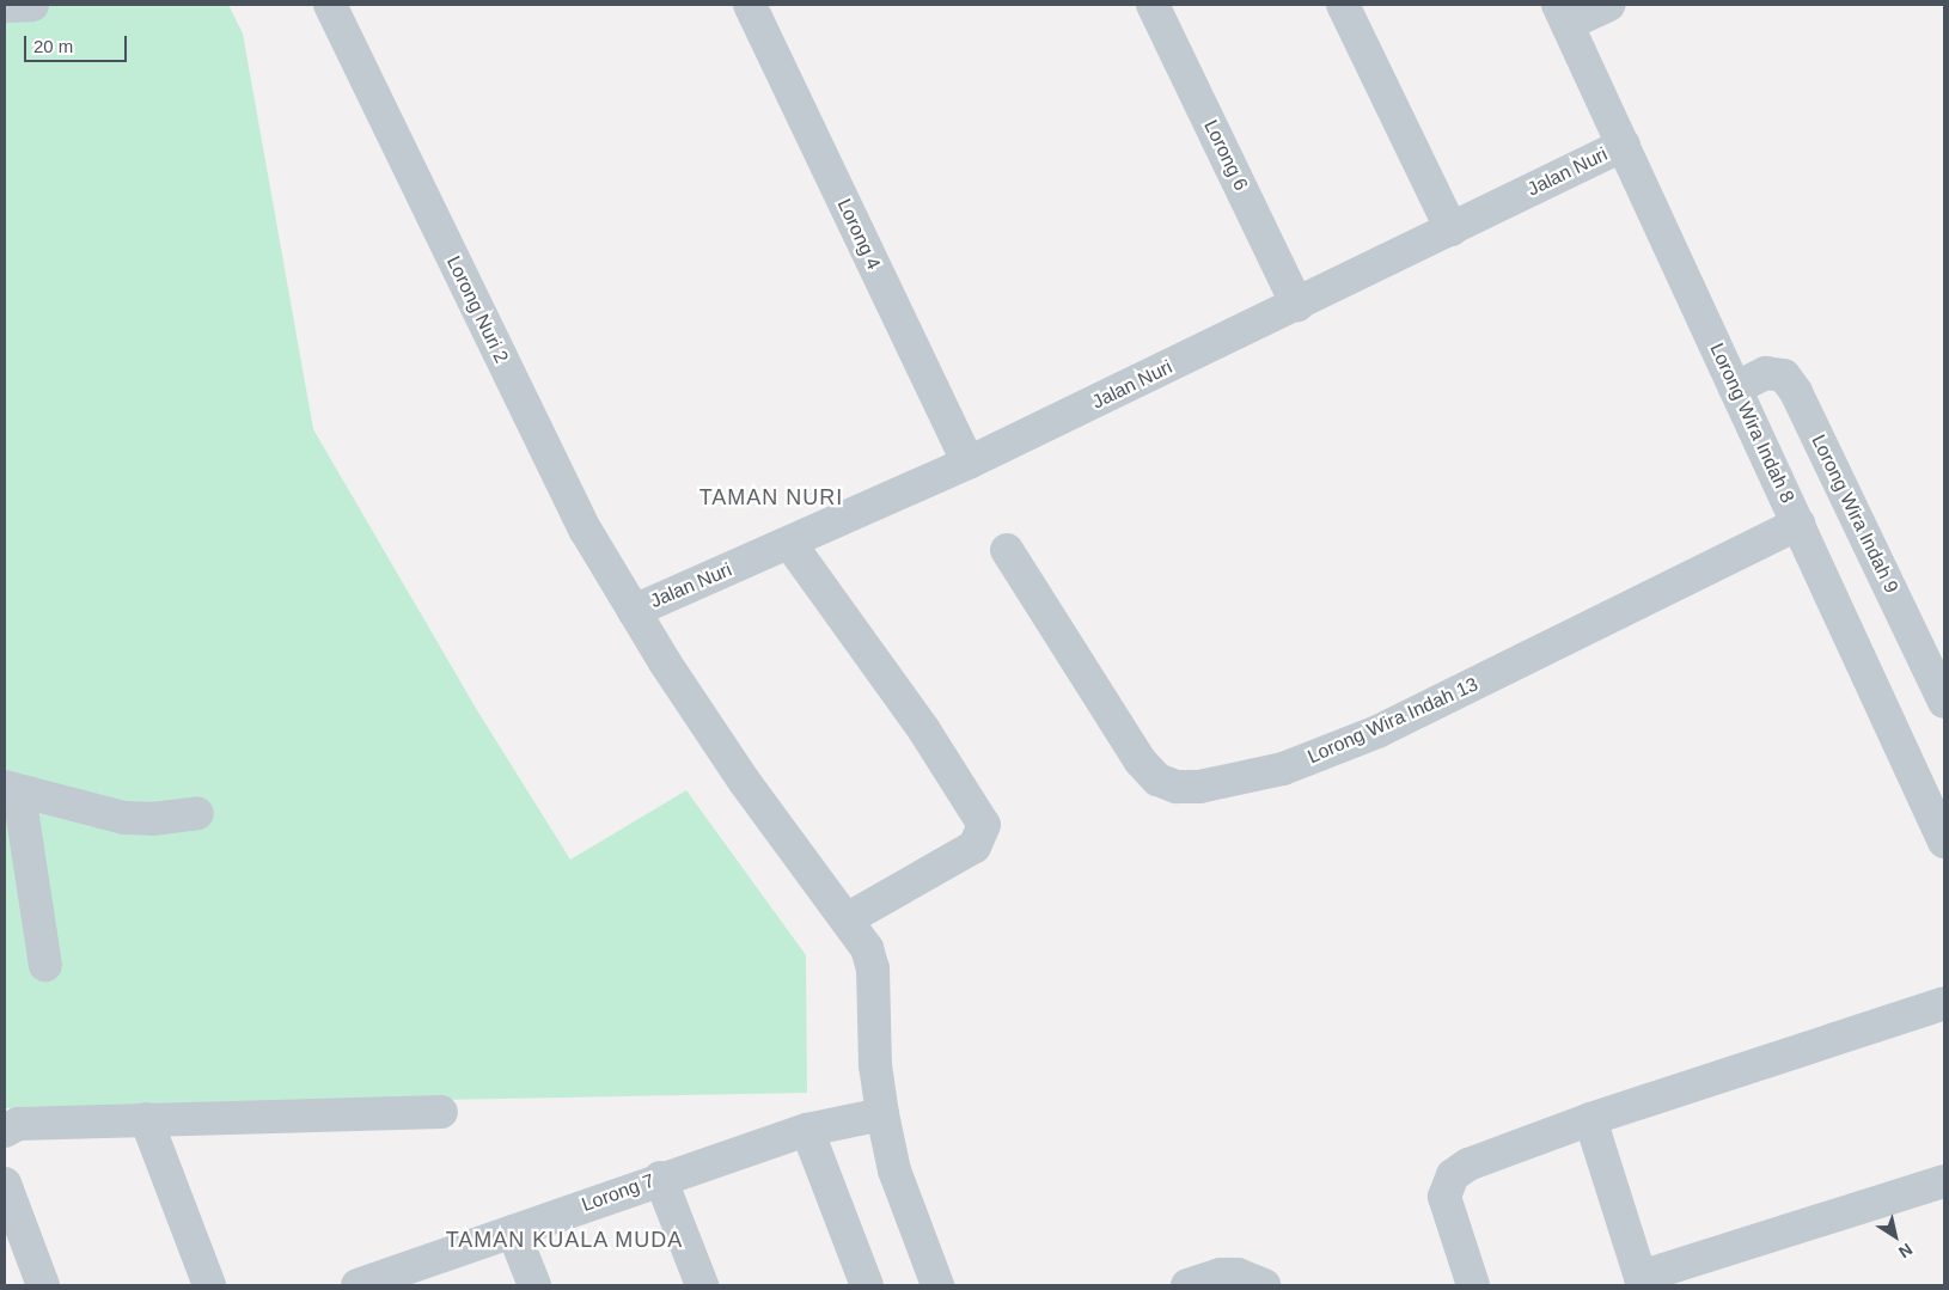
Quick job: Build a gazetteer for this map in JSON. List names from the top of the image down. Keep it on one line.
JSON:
{"streets":{"street":["Lorong 6","Jalan Nuri","Lorong 4","Lorong Nuri 2","Lorong Wira Indah 8","Lorong Wira Indah 9","Lorong Wira Indah 13","Lorong 7"]},"crossings":[["Lorong 6","Jalan Nuri"],["Jalan Nuri","Lorong 4"],["Jalan Nuri","Lorong Nuri 2"],["Jalan Nuri","Lorong Wira Indah 8"],["Lorong Nuri 2","Lorong 7"],["Lorong Wira Indah 8","Lorong Wira Indah 9"],["Lorong Wira Indah 8","Lorong Wira Indah 13"]],"districts":["TAMAN NURI","TAMAN KUALA MUDA"],"scale_bar":"20 m","north":"bottom right"}
